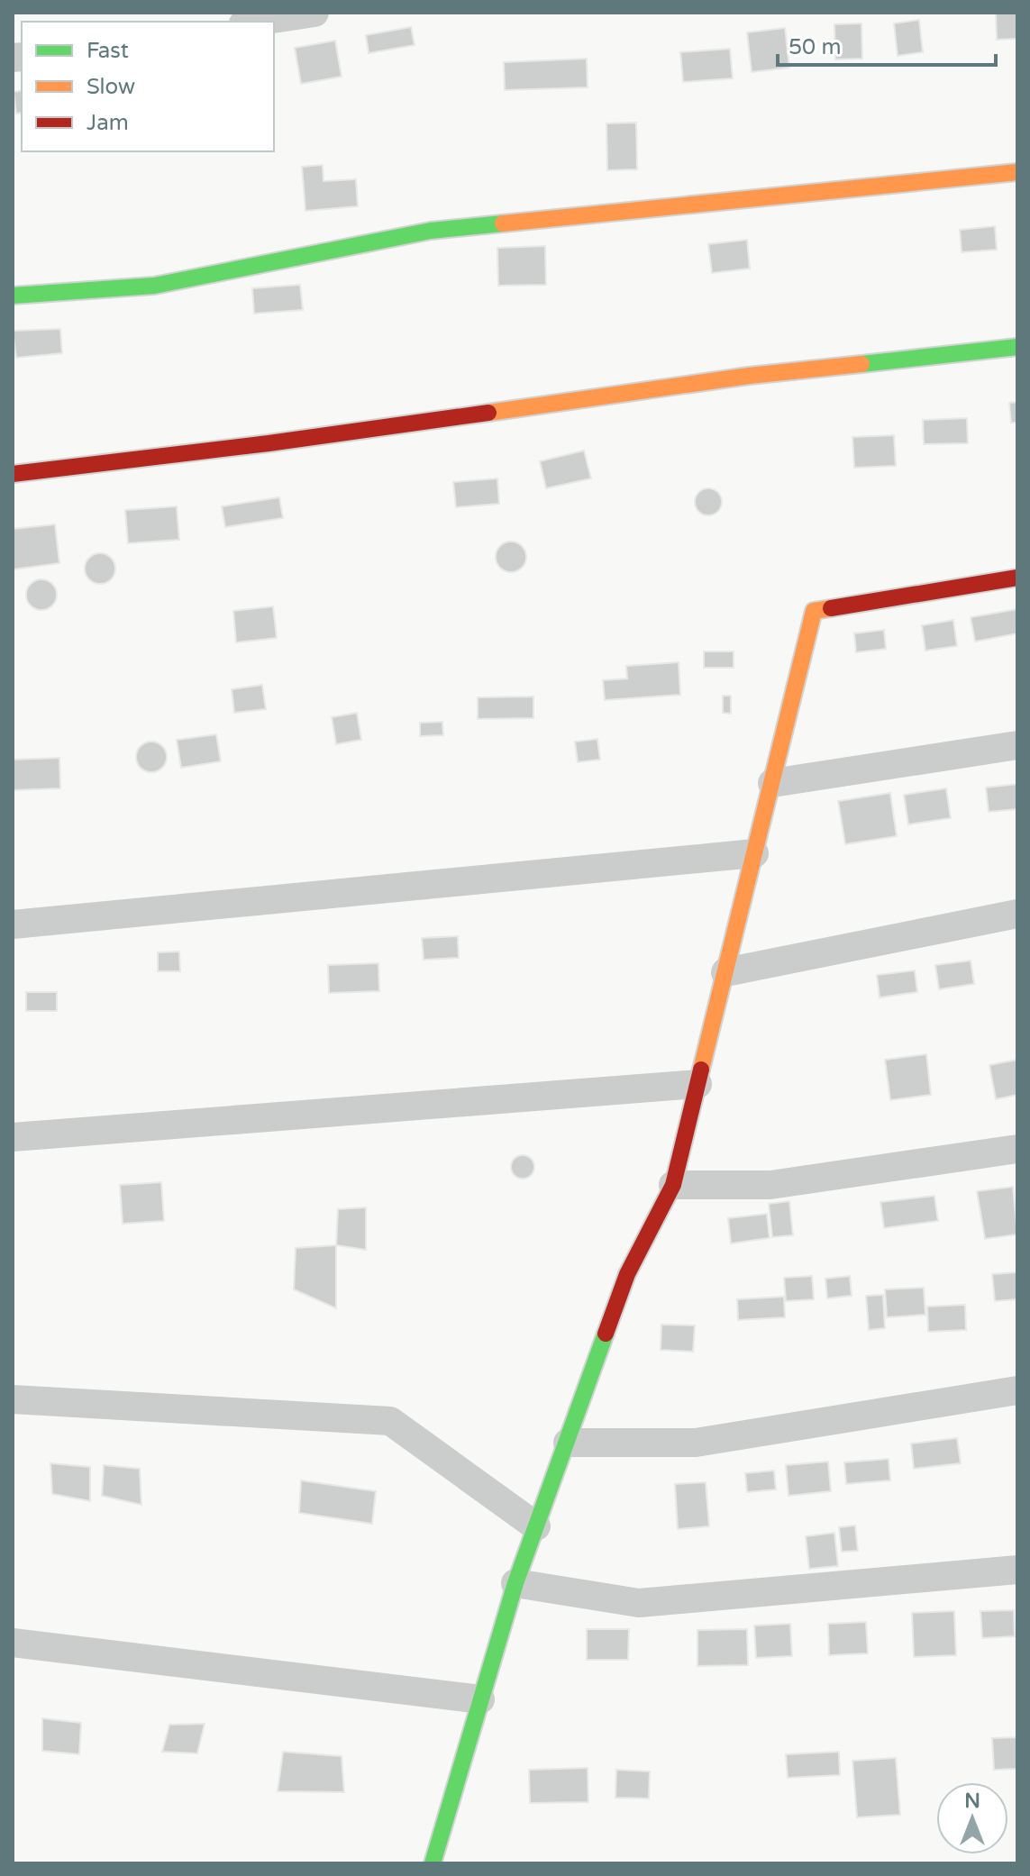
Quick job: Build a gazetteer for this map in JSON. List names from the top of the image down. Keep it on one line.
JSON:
{"legend":["Fast","Slow","Jam"],"scale_bar":"50 m","north":"top"}
